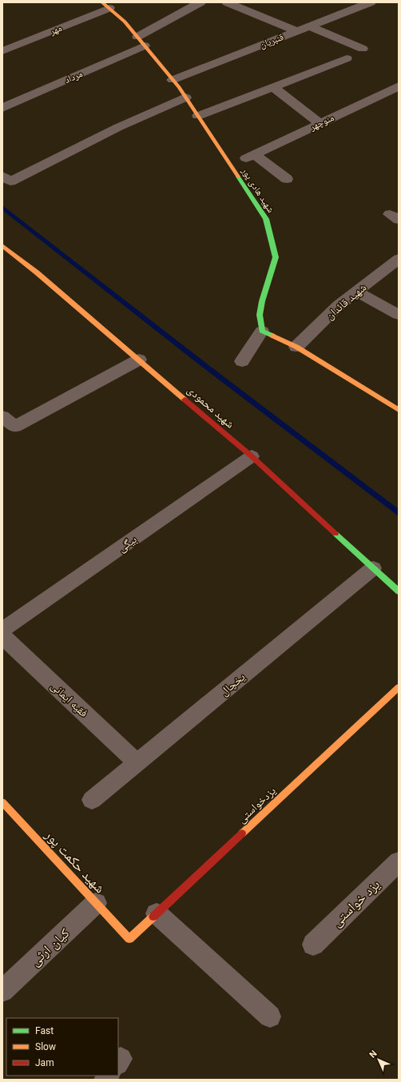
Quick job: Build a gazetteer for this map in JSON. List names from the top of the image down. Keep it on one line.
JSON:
{"streets":{"street":["مهر","قنبریان","مرداد","منوچهر","شهید هادی پور","شهید قائدان","شهید محمودی","بیگی","یخچال","فقیه ایمانی","یزدخواستی","شهید حکمت پور","یزد خواستی","کیان ارثی"]},"crossings":[["مهر","شهید هادی پور"],["قنبریان","شهید هادی پور"],["مرداد","شهید هادی پور"],["شهید محمودی","بیگی"],["شهید محمودی","یخچال"],["یخچال","فقیه ایمانی"],["یزدخواستی","شهید حکمت پور"],["شهید حکمت پور","کیان ارثی"]],"legend":["Fast","Slow","Jam"],"north":"top left"}
